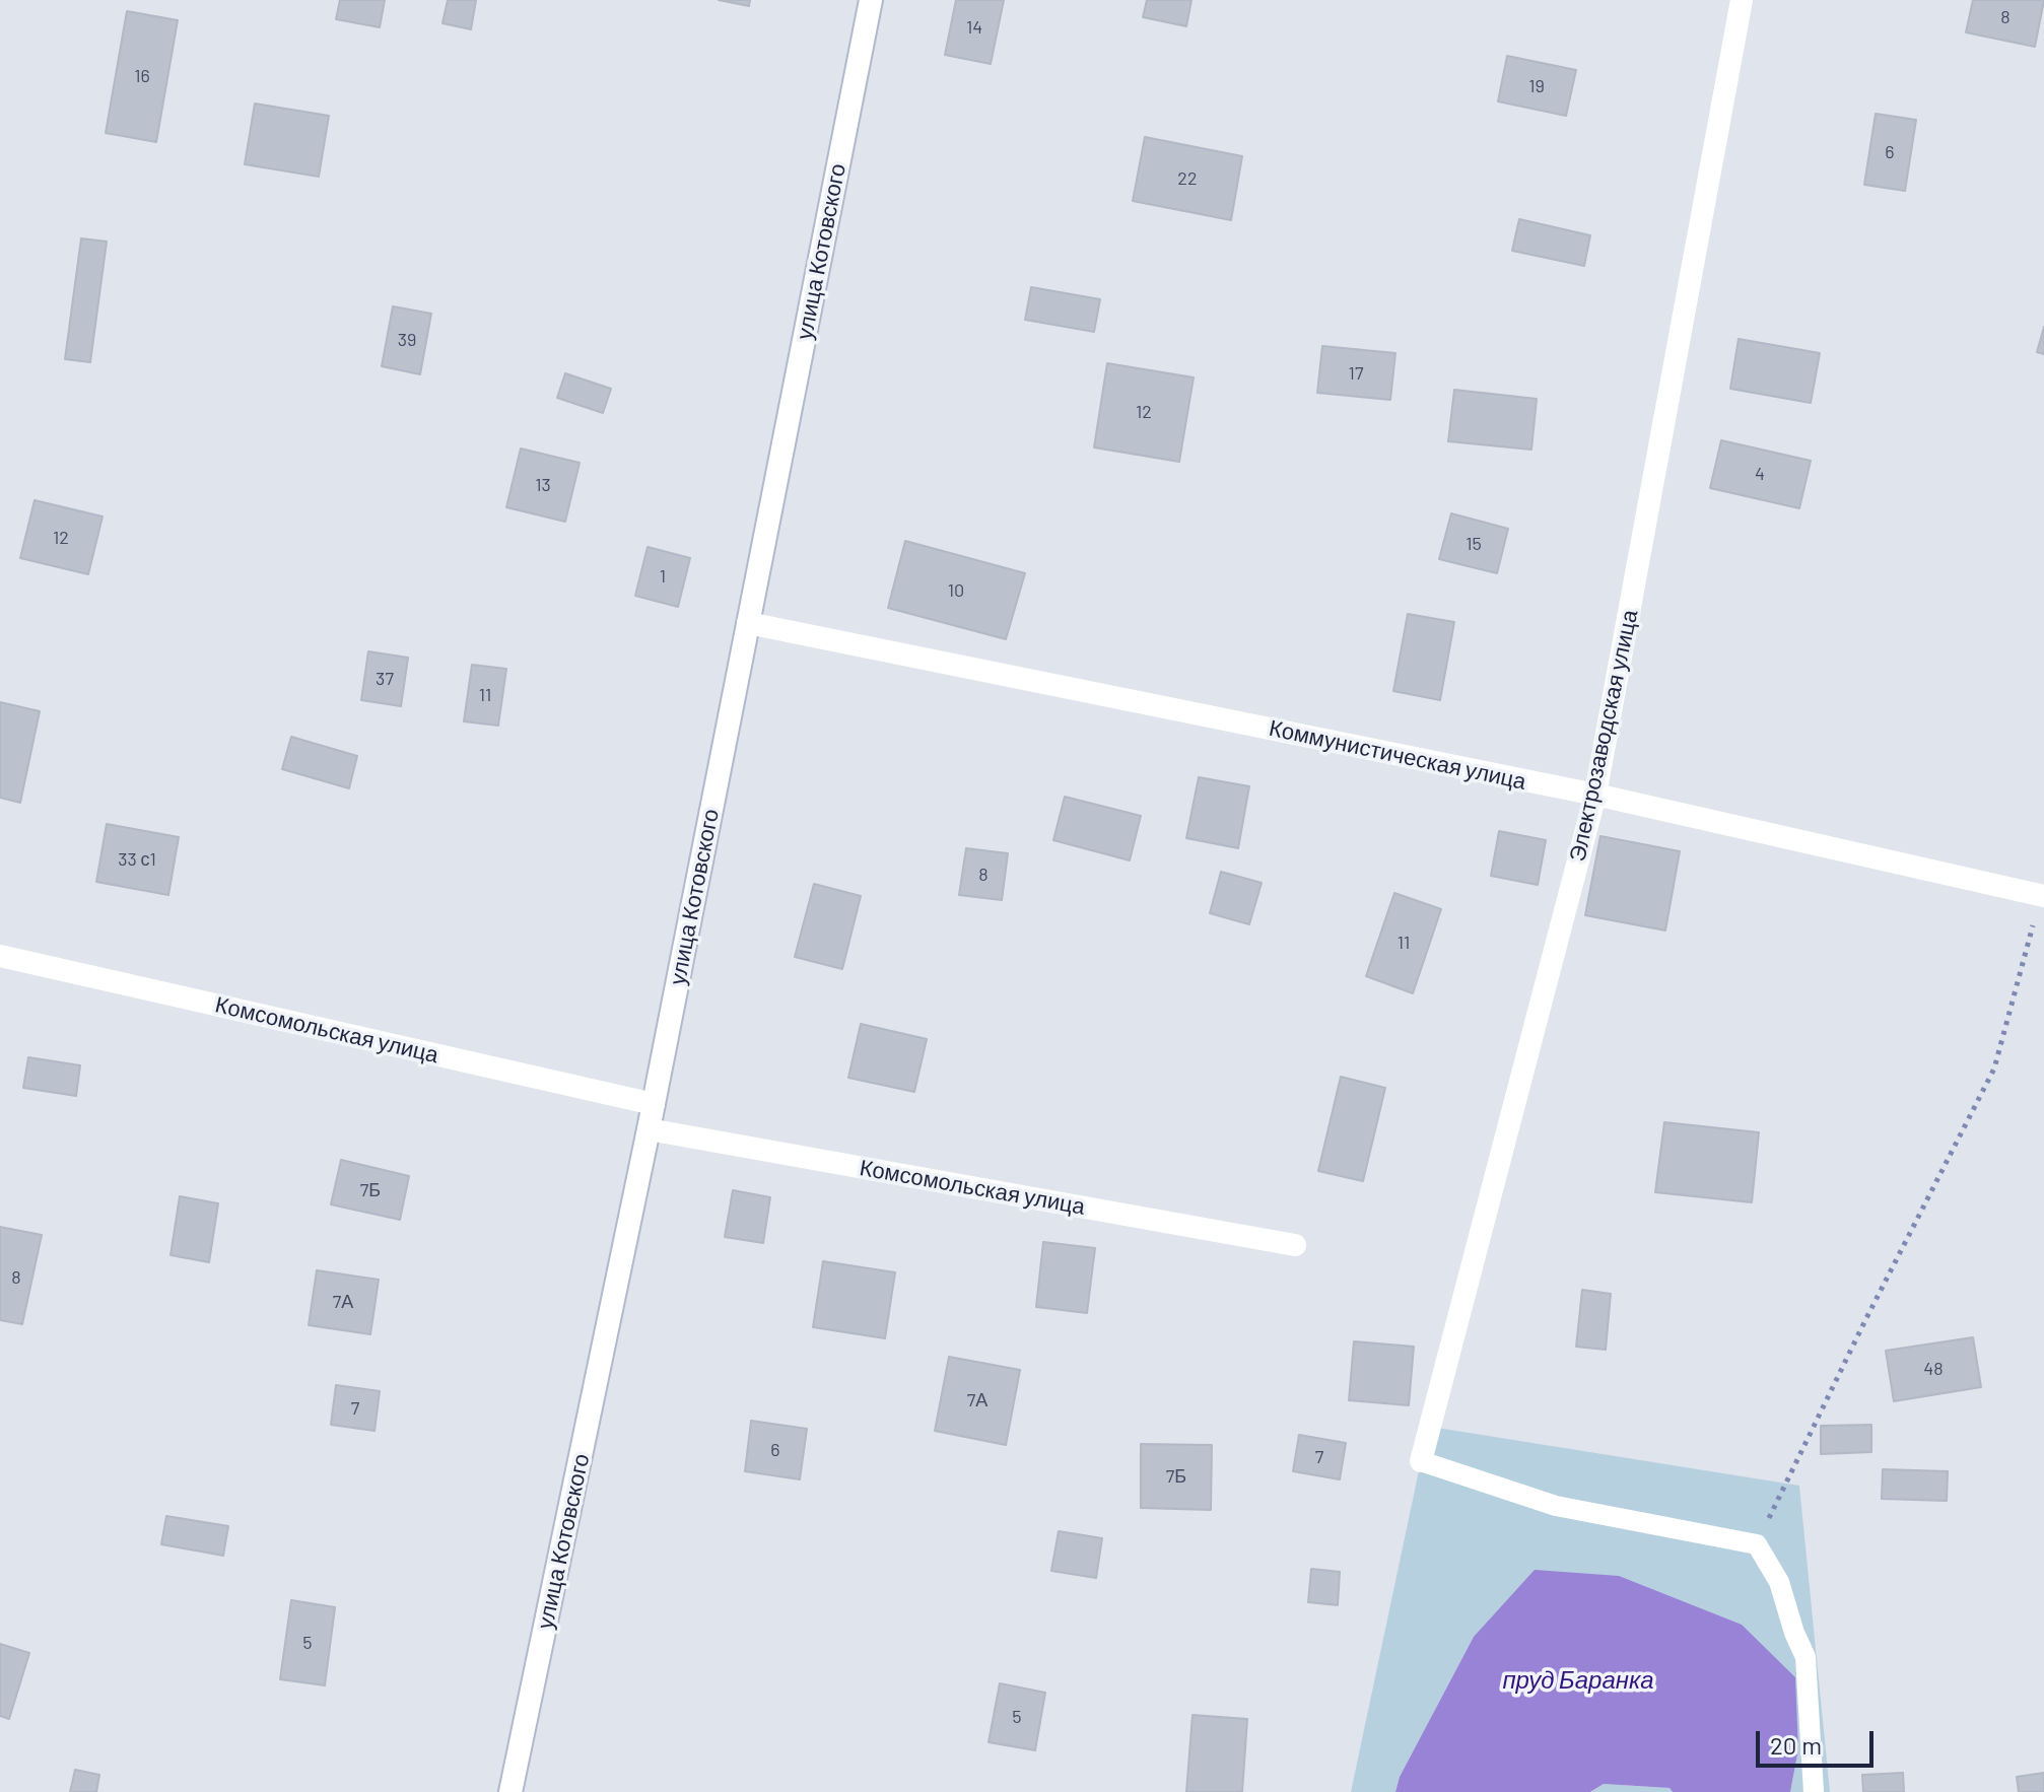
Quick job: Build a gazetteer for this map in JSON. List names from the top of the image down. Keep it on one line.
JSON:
{"streets":{"street":["улица Котовского","Электрозаводская улица","Коммунистическая улица","Комсомольская улица"]},"crossings":[["улица Котовского","Коммунистическая улица"],["улица Котовского","Комсомольская улица"],["Электрозаводская улица","Коммунистическая улица"]],"water":["пруд Баранка"],"house_numbers":["8","14","16","19","6","22","39","17","12","4","13","12","15","1","10","37","11","33 с1","8","11","7Б","8","7А","48","7А","7","6","7","7Б","5","5"],"scale_bar":"20 m"}
